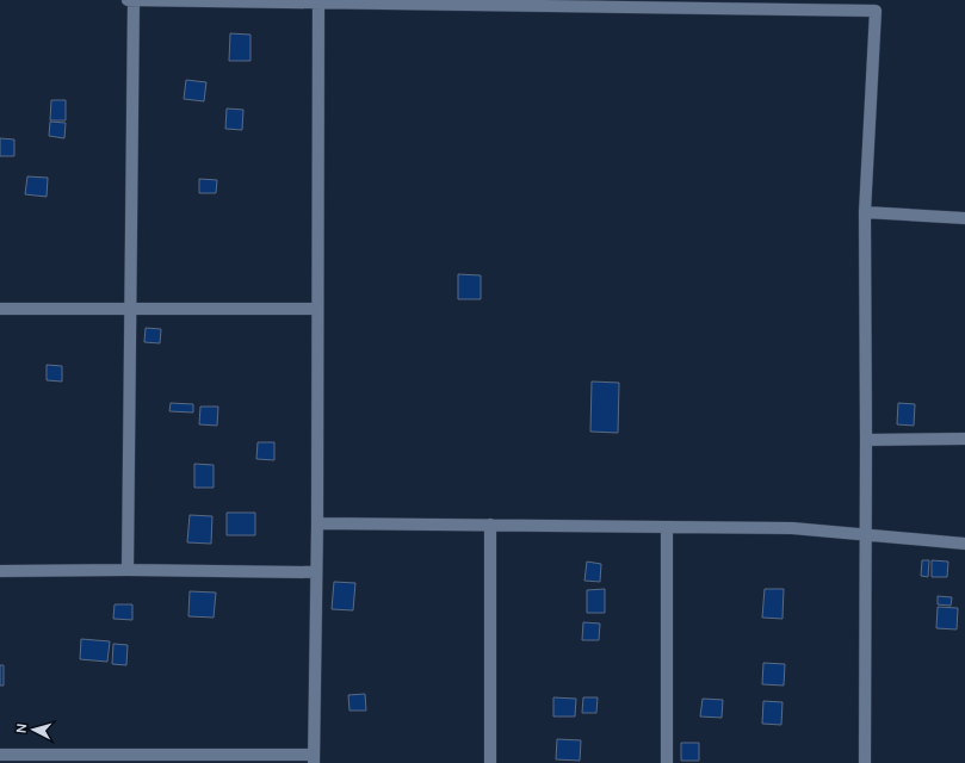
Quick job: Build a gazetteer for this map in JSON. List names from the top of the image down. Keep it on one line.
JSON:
{"north":"left"}
